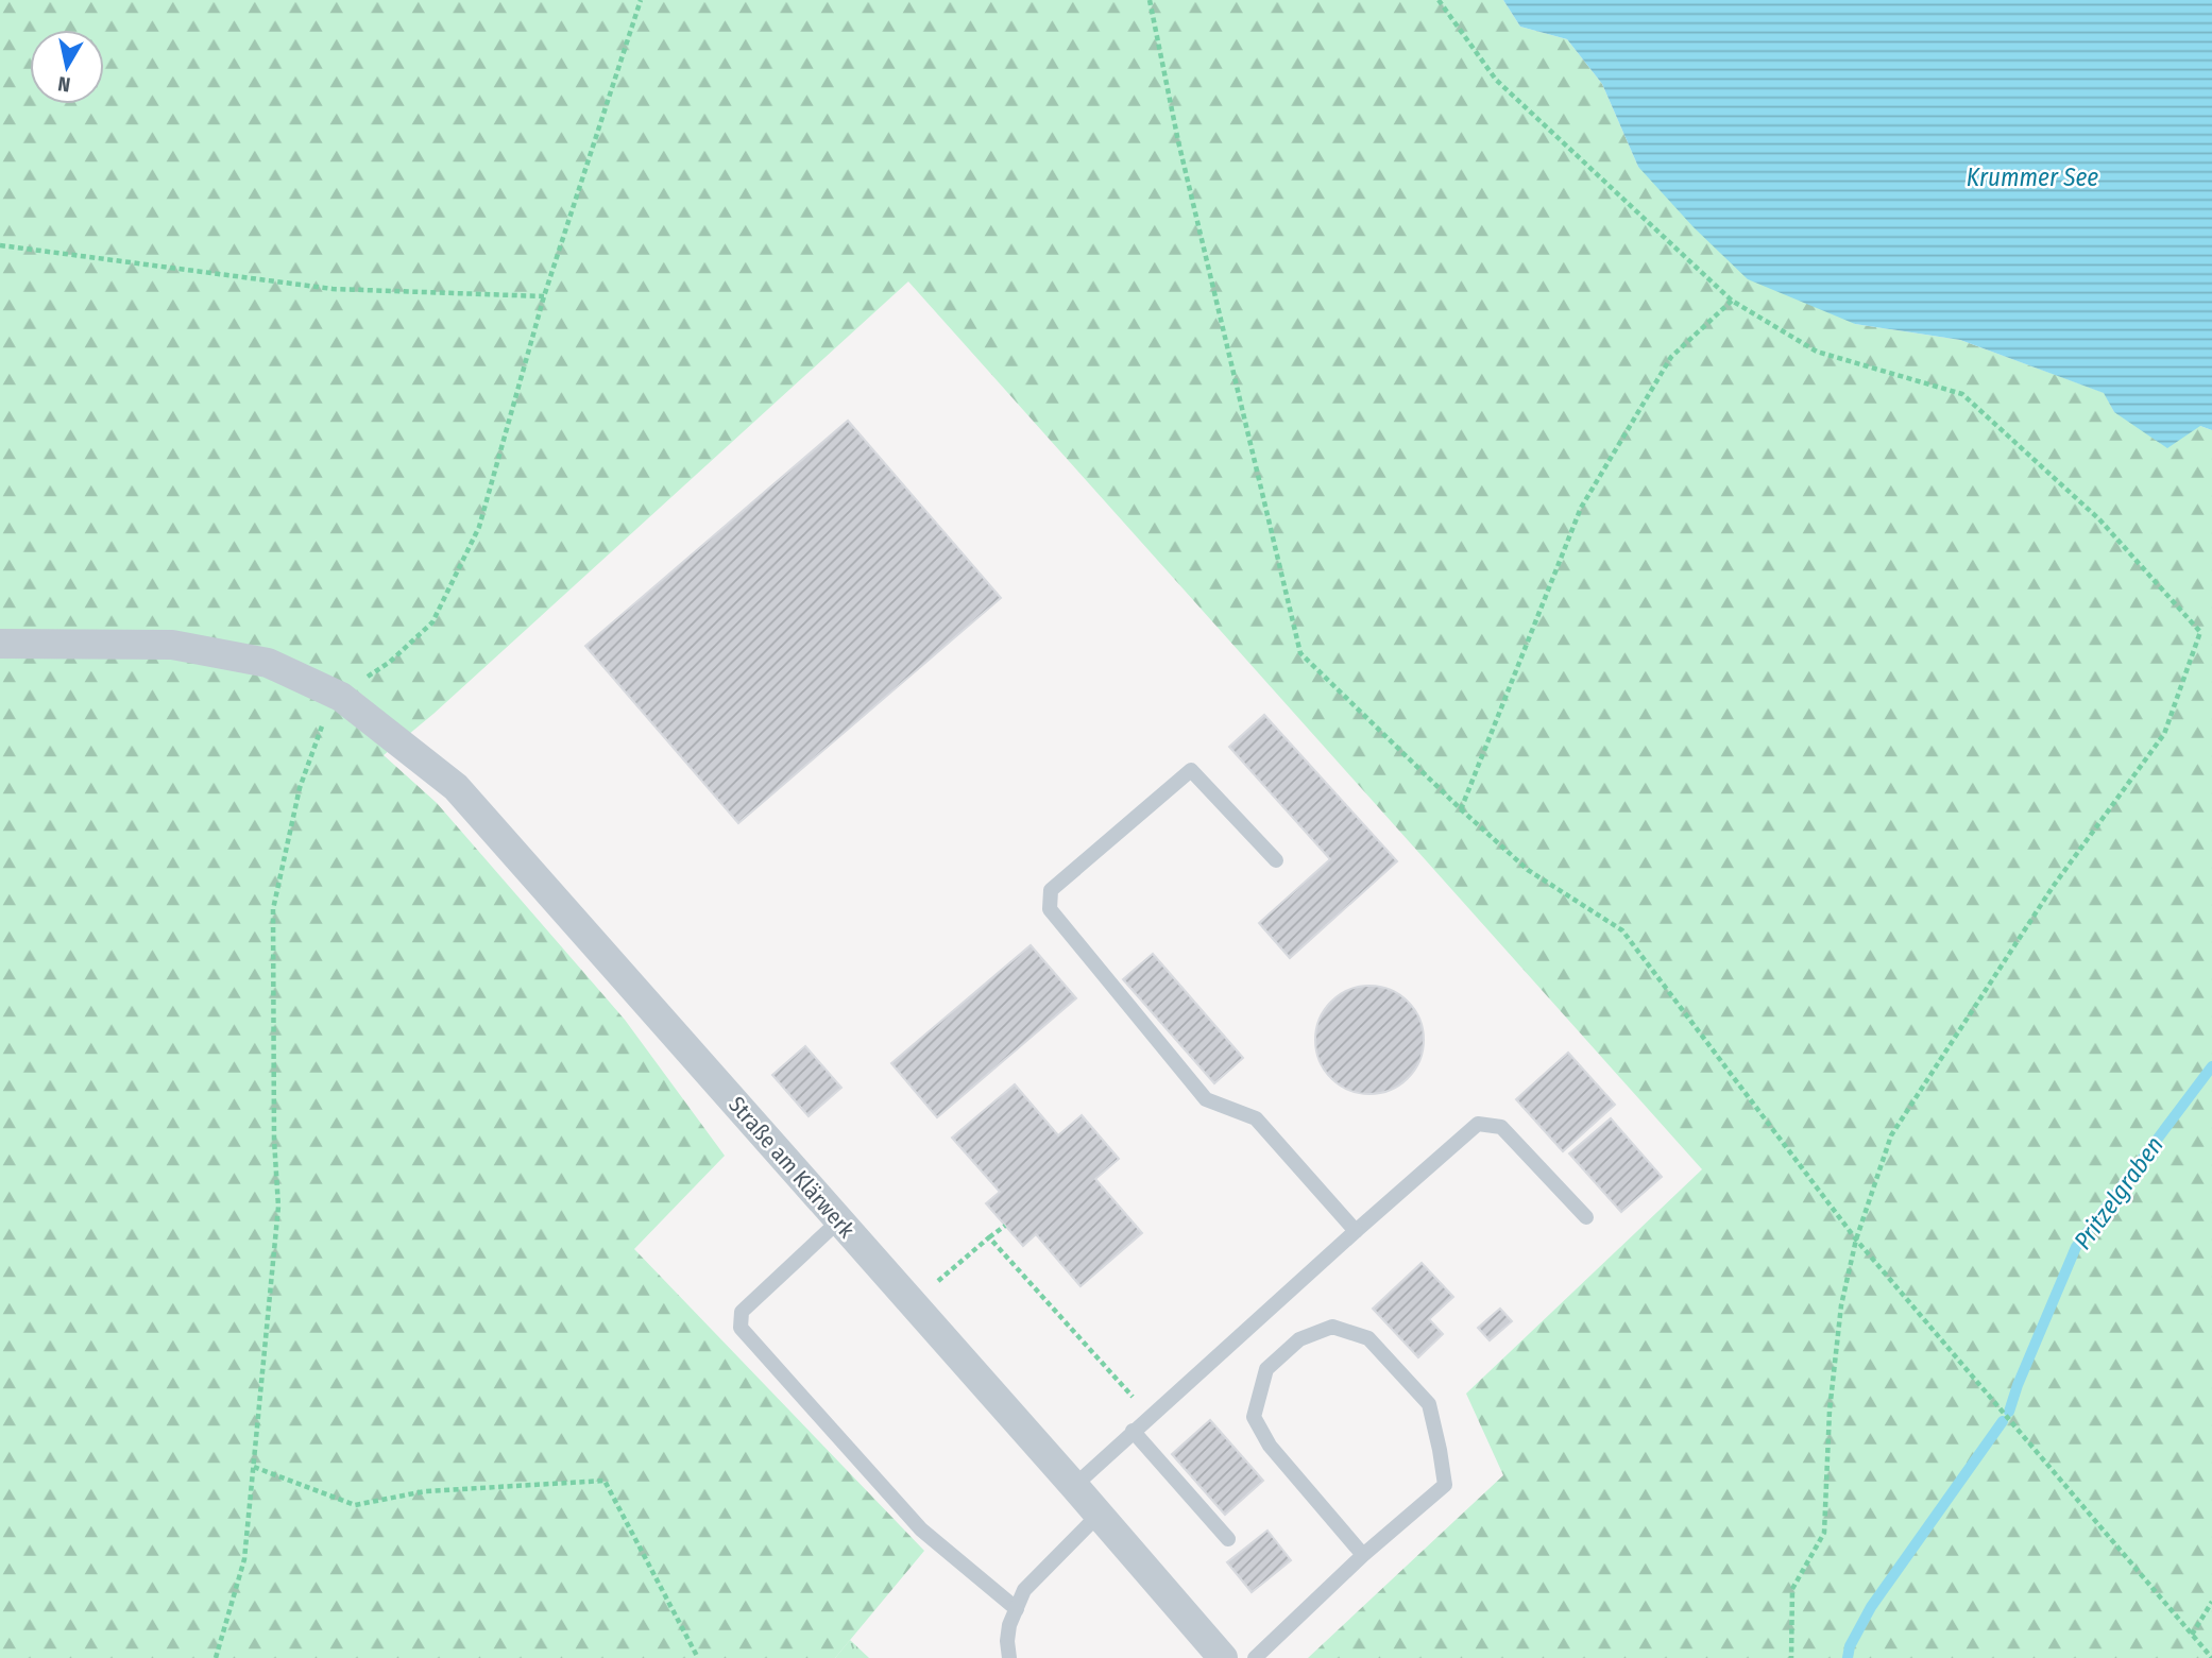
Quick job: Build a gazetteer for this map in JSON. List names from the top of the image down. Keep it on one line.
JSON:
{"streets":{"street":["Straße am Klärwerk"]},"water":["Krummer See","Pritzelgraben"],"north":"bottom"}
